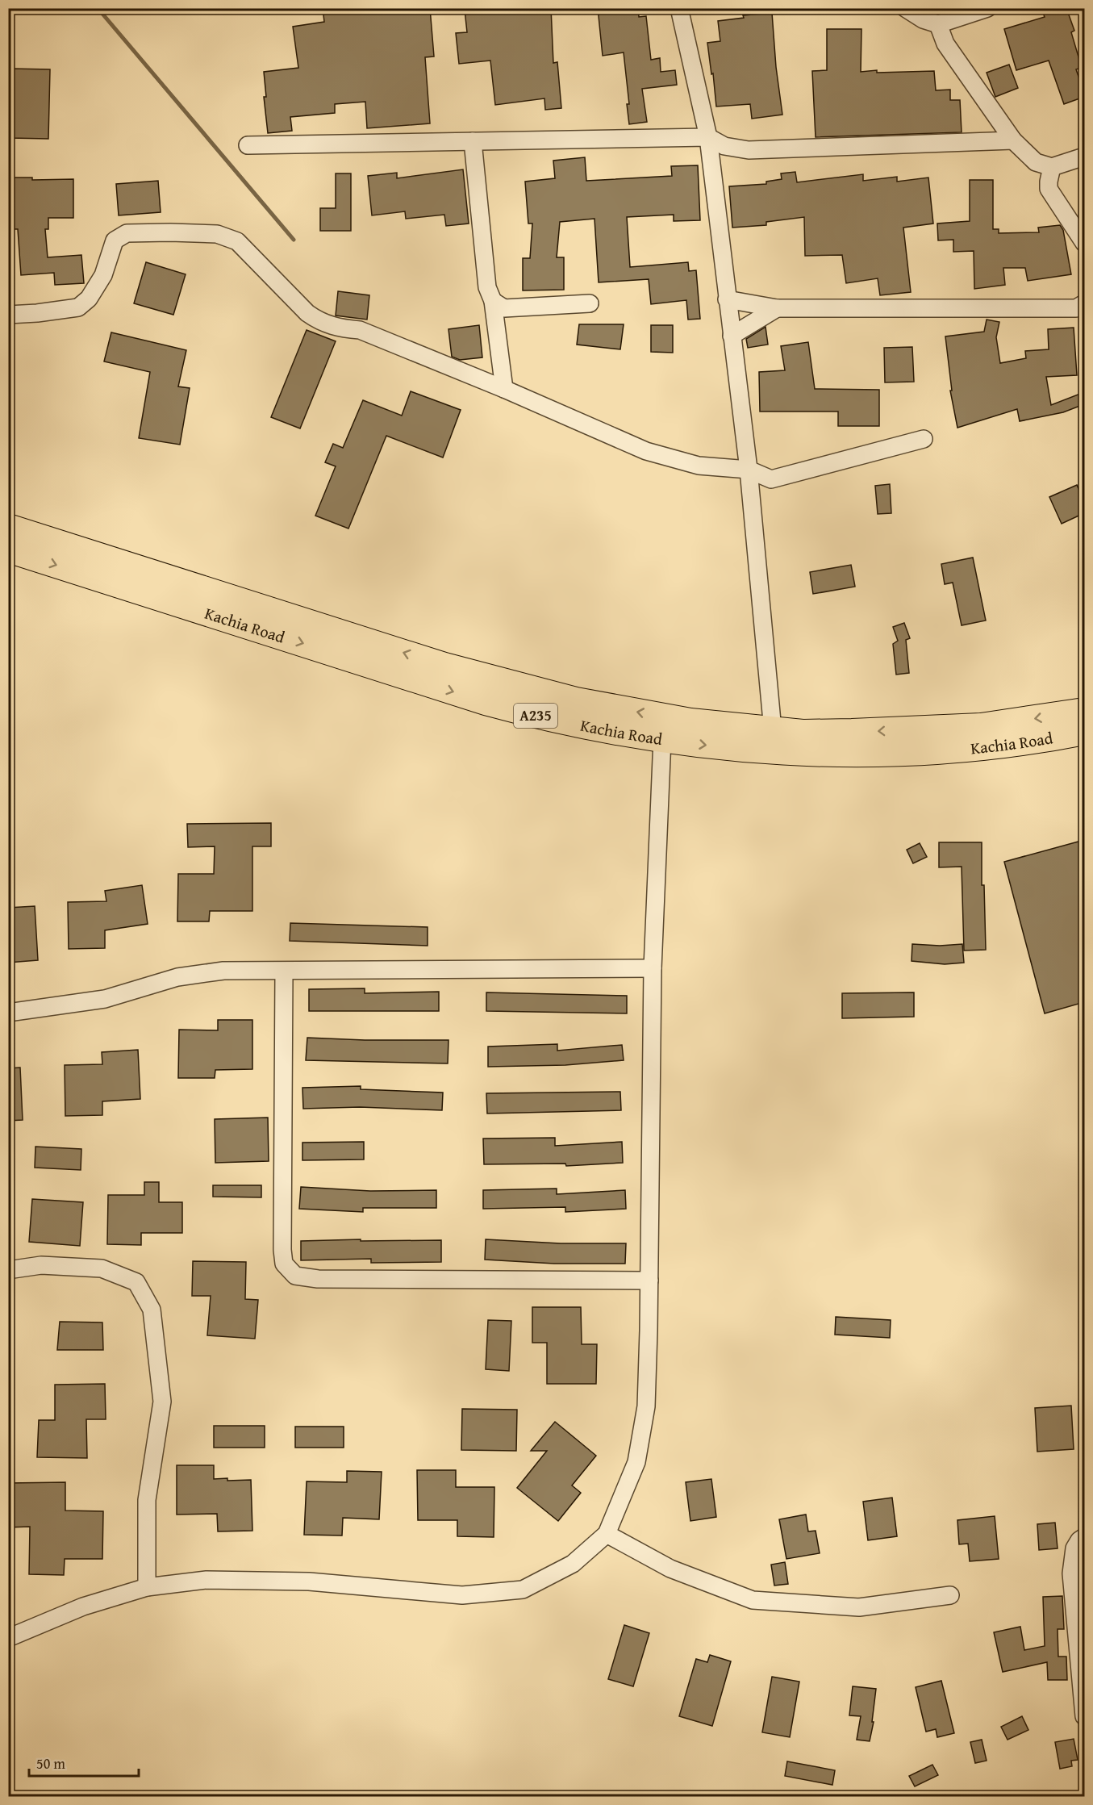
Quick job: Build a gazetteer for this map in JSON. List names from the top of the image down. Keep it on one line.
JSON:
{"streets":{"highway":["Kachia Road","A235"]},"scale_bar":"50 m"}
